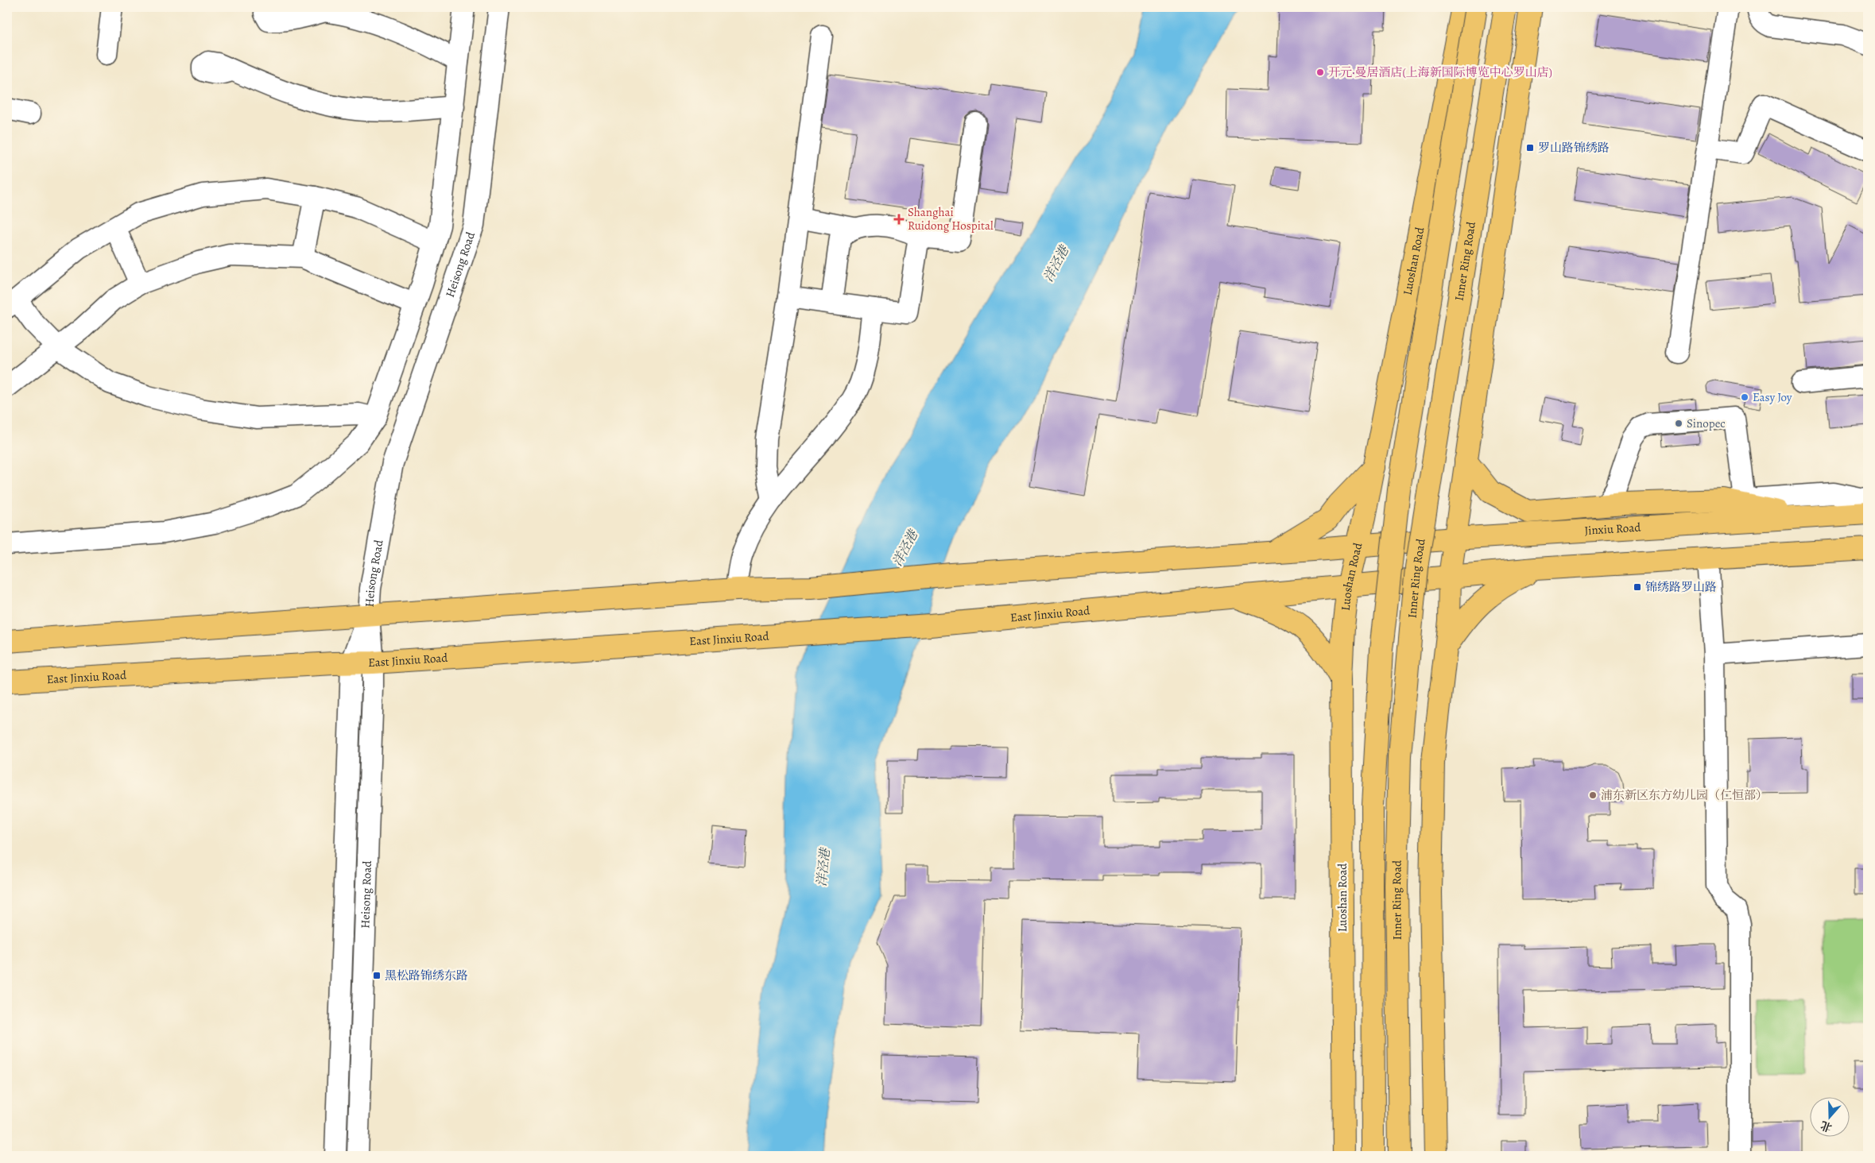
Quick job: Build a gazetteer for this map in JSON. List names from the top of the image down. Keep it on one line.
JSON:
{"streets":{"main road":["Luoshan Road","Inner Ring Road","Jinxiu Road","East Jinxiu Road"],"street":["Heisong Road"]},"crossings":[["Luoshan Road","Jinxiu Road"],["Luoshan Road","East Jinxiu Road"],["Heisong Road","East Jinxiu Road"]],"water":["洋泾港"],"places":{"other":["开元·曼居酒店(上海新国际博览中心罗山店)","Easy Joy","Sinopec","浦东新区东方幼儿园（仁恒部）"],"transit":["罗山路锦绣路","锦绣路罗山路","黑松路锦绣东路"],"health":["Shanghai Ruidong Hospital"]},"north":"bottom"}
